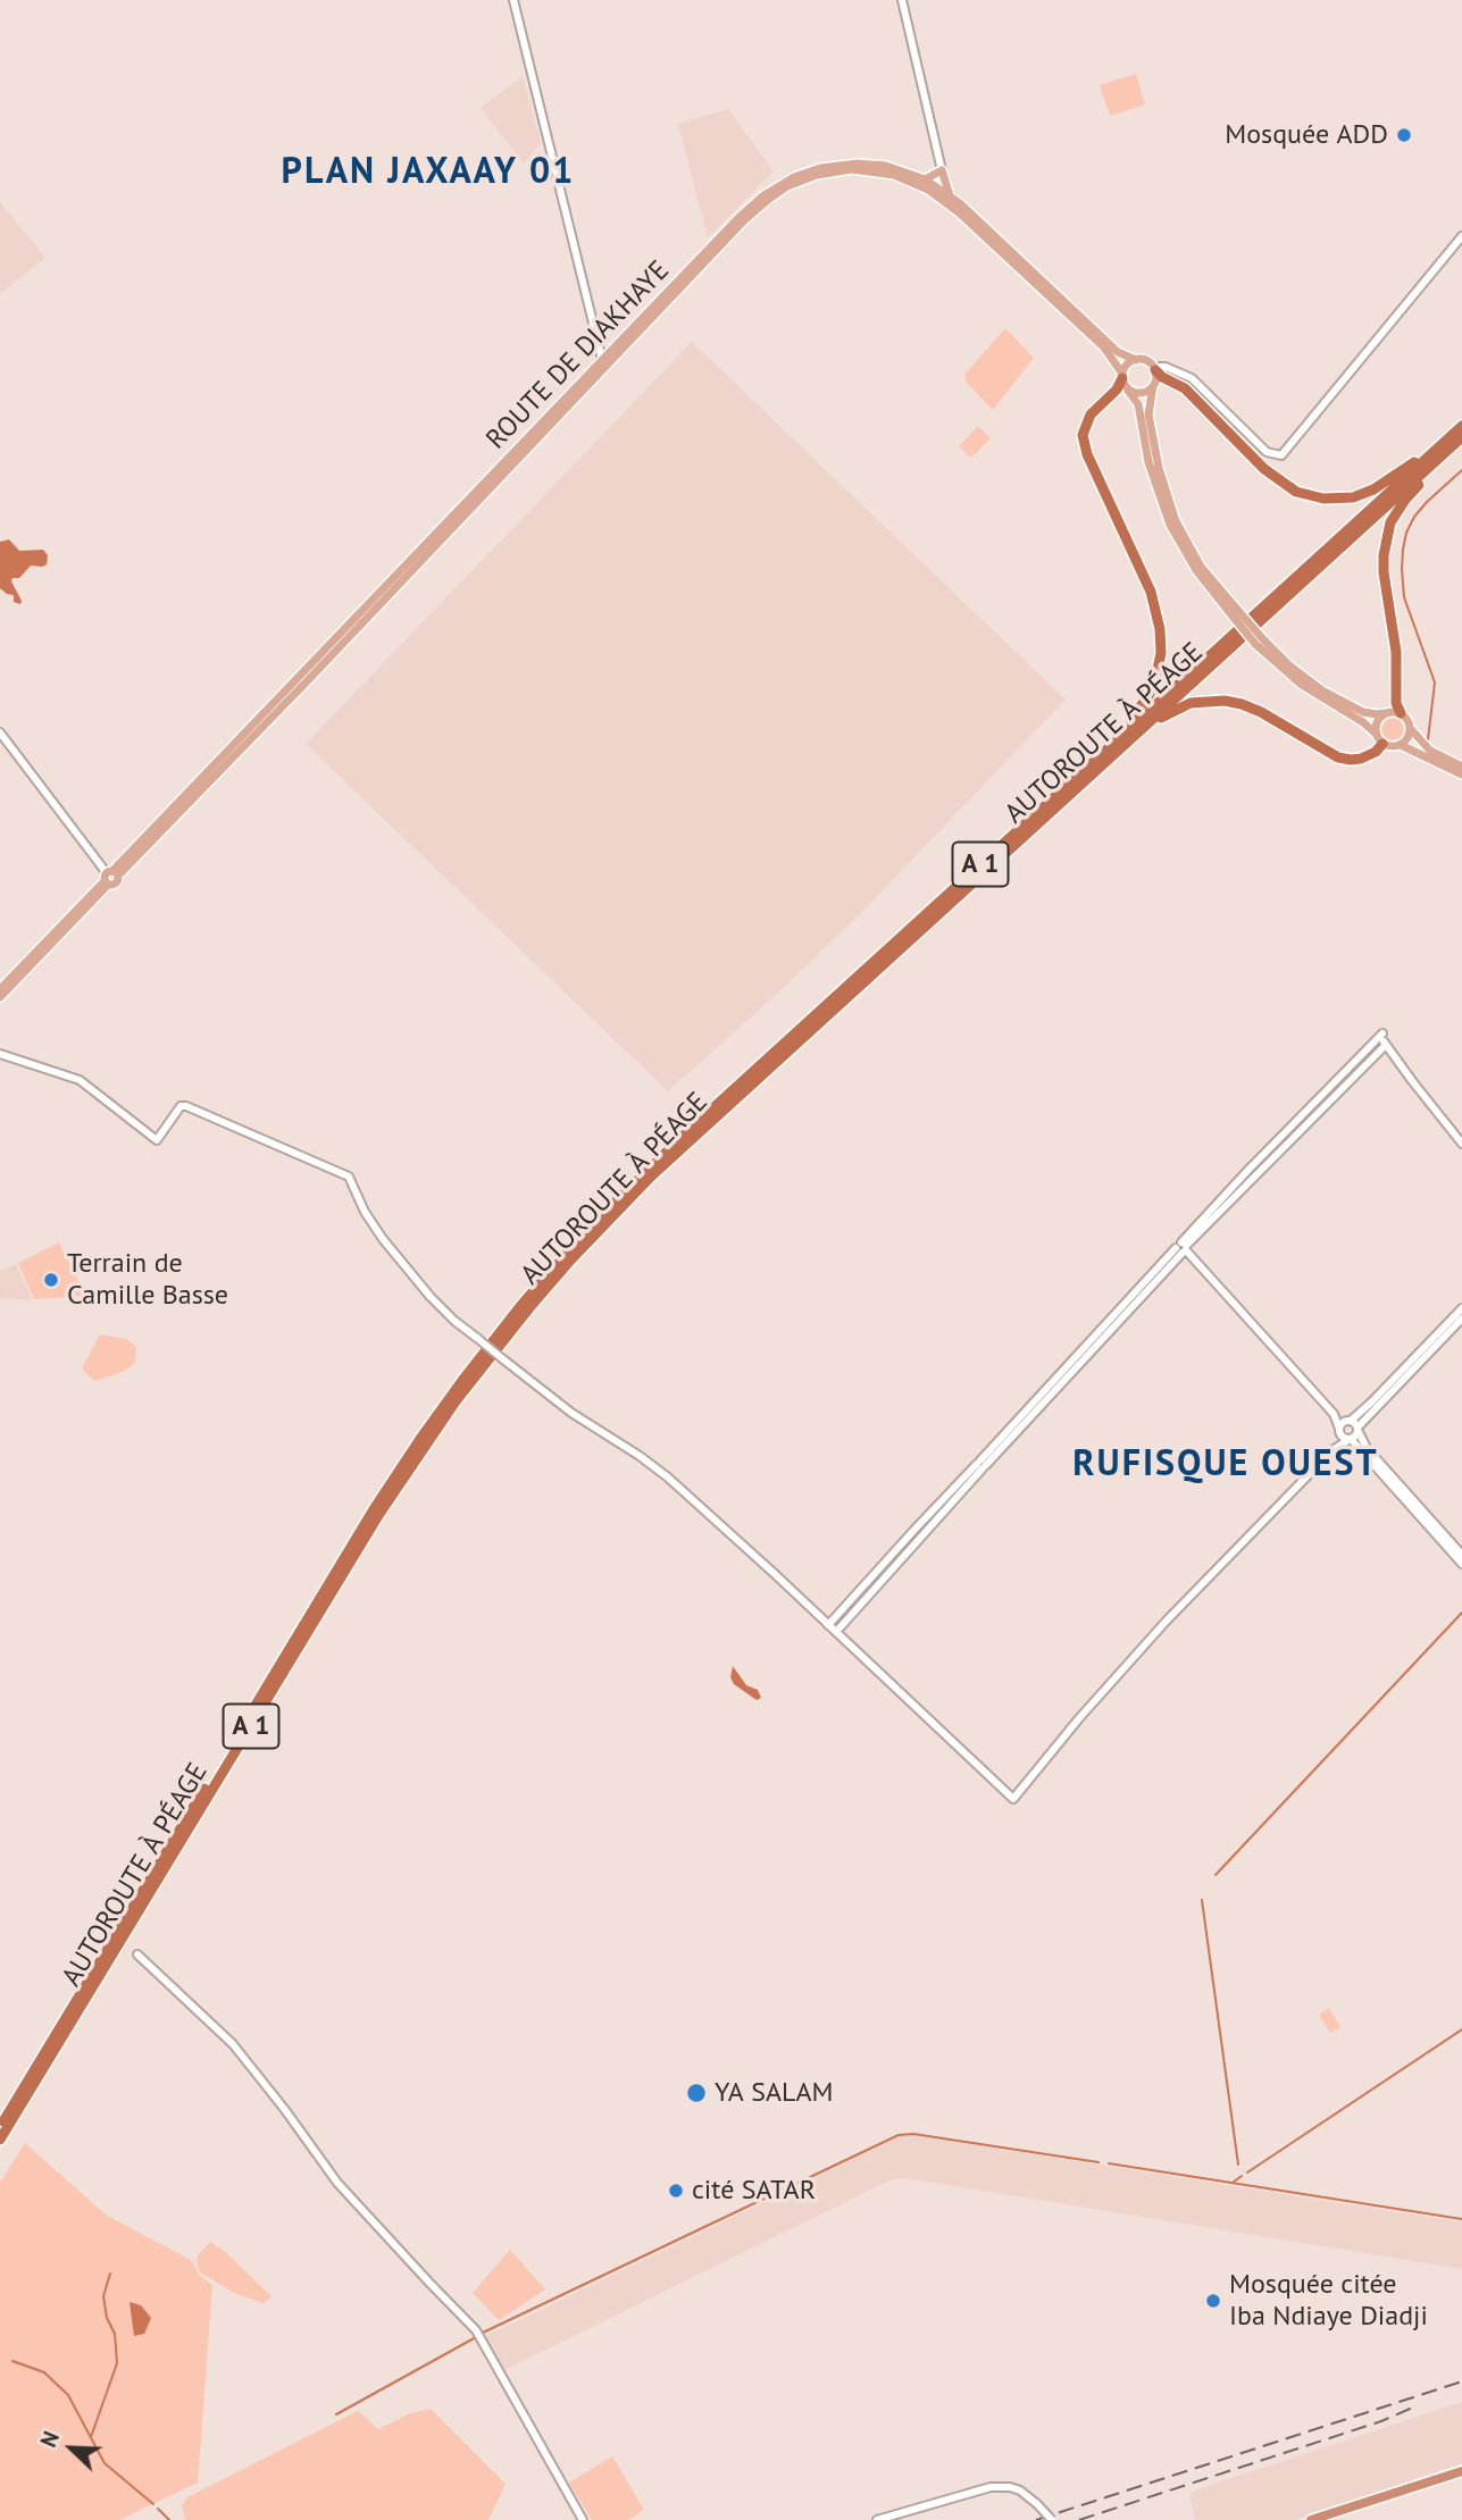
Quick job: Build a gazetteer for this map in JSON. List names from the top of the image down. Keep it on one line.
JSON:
{"streets":{"highway":["AUTOROUTE À PÉAGE","A 1"],"main road":["ROUTE DE DIAKHAYE"]},"districts":["PLAN JAXAAY 01","RUFISQUE OUEST"],"places":["Mosquée ADD","Terrain de Camille Basse","YA SALAM","cité SATAR","Mosquée citée Iba Ndiaye Diadji"],"north":"top left"}
